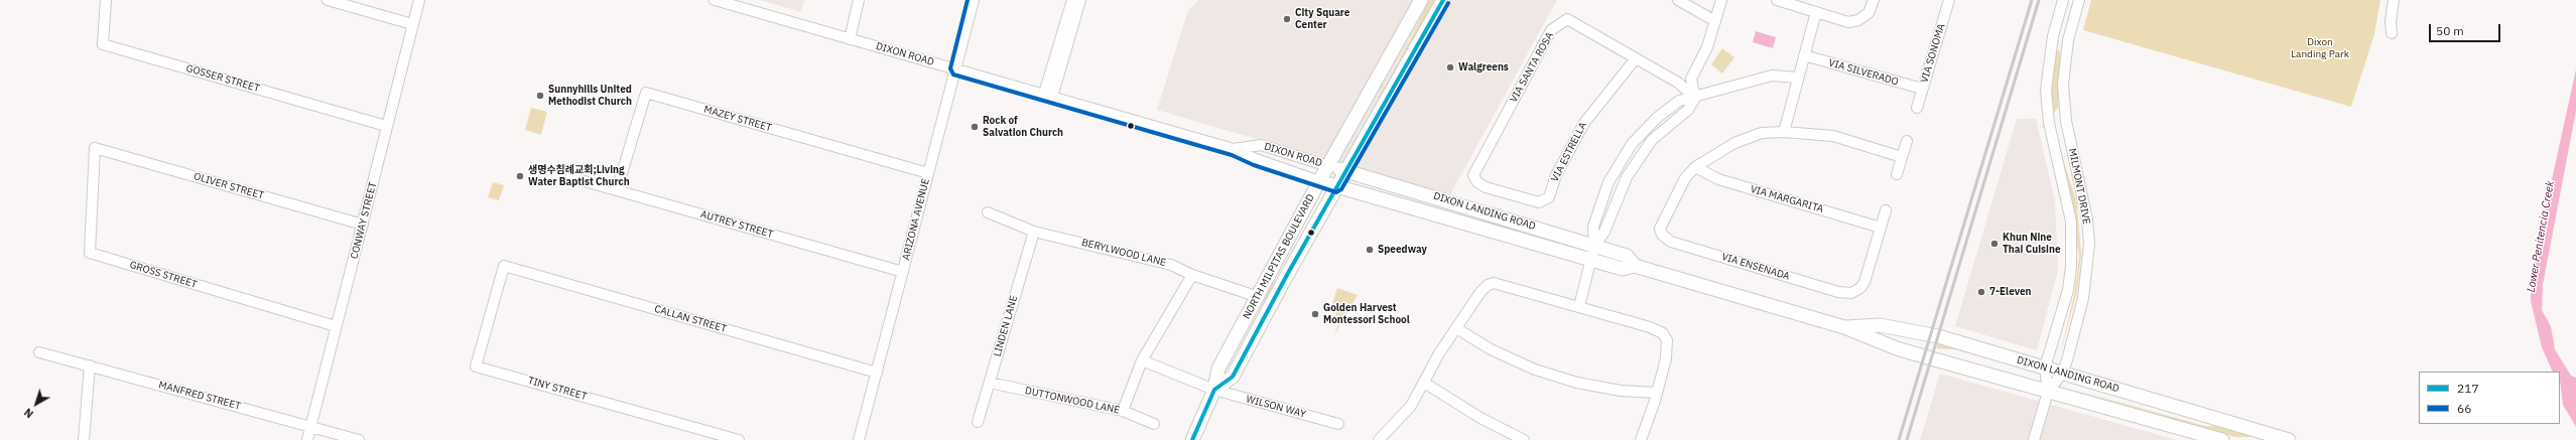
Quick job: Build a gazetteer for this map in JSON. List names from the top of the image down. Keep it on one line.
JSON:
{"streets":{"main road":["DIXON ROAD","DIXON LANDING ROAD","NORTH MILPITAS BOULEVARD"],"street":["VIA SONOMA","VIA SANTA ROSA","VIA SILVERADO","GOSSER STREET","MAZEY STREET","VIA ESTRELLA","OLIVER STREET","MILMONT DRIVE","VIA MARGARITA","ARIZONA AVENUE","CONWAY STREET","AUTREY STREET","BERYLWOOD LANE","VIA ENSENADA","GROSS STREET","CALLAN STREET","LINDEN LANE","TINY STREET","MANFRED STREET","DUTTONWOOD LANE","WILSON WAY"]},"crossings":[["VIA SONOMA","VIA SILVERADO"],["DIXON ROAD","DIXON LANDING ROAD"],["DIXON ROAD","ARIZONA AVENUE"],["DIXON ROAD","NORTH MILPITAS BOULEVARD"],["VIA SANTA ROSA","VIA ESTRELLA"],["GOSSER STREET","CONWAY STREET"],["MAZEY STREET","ARIZONA AVENUE"],["MAZEY STREET","AUTREY STREET"],["OLIVER STREET","CONWAY STREET"],["OLIVER STREET","GROSS STREET"],["MILMONT DRIVE","DIXON LANDING ROAD"],["VIA MARGARITA","VIA ENSENADA"],["DIXON LANDING ROAD","NORTH MILPITAS BOULEVARD"],["ARIZONA AVENUE","AUTREY STREET"],["ARIZONA AVENUE","CALLAN STREET"],["CONWAY STREET","GROSS STREET"],["CONWAY STREET","MANFRED STREET"],["BERYLWOOD LANE","NORTH MILPITAS BOULEVARD"],["BERYLWOOD LANE","LINDEN LANE"],["NORTH MILPITAS BOULEVARD","WILSON WAY"],["CALLAN STREET","TINY STREET"],["LINDEN LANE","DUTTONWOOD LANE"]],"water":["Lower Penitencia Creek"],"parks":["Dixon Landing Park"],"places":["City Square Center","Walgreens","Sunnyhills United Methodist Church","Rock of Salvation Church","생명수침례교회;Living Water Baptist Church","Khun Nine Thai Cuisine","Speedway","7-Eleven","Golden Harvest Montessori School"],"lines":["transit line 217","transit line 66"],"legend":["217","66"],"scale_bar":"50 m","north":"bottom left"}
